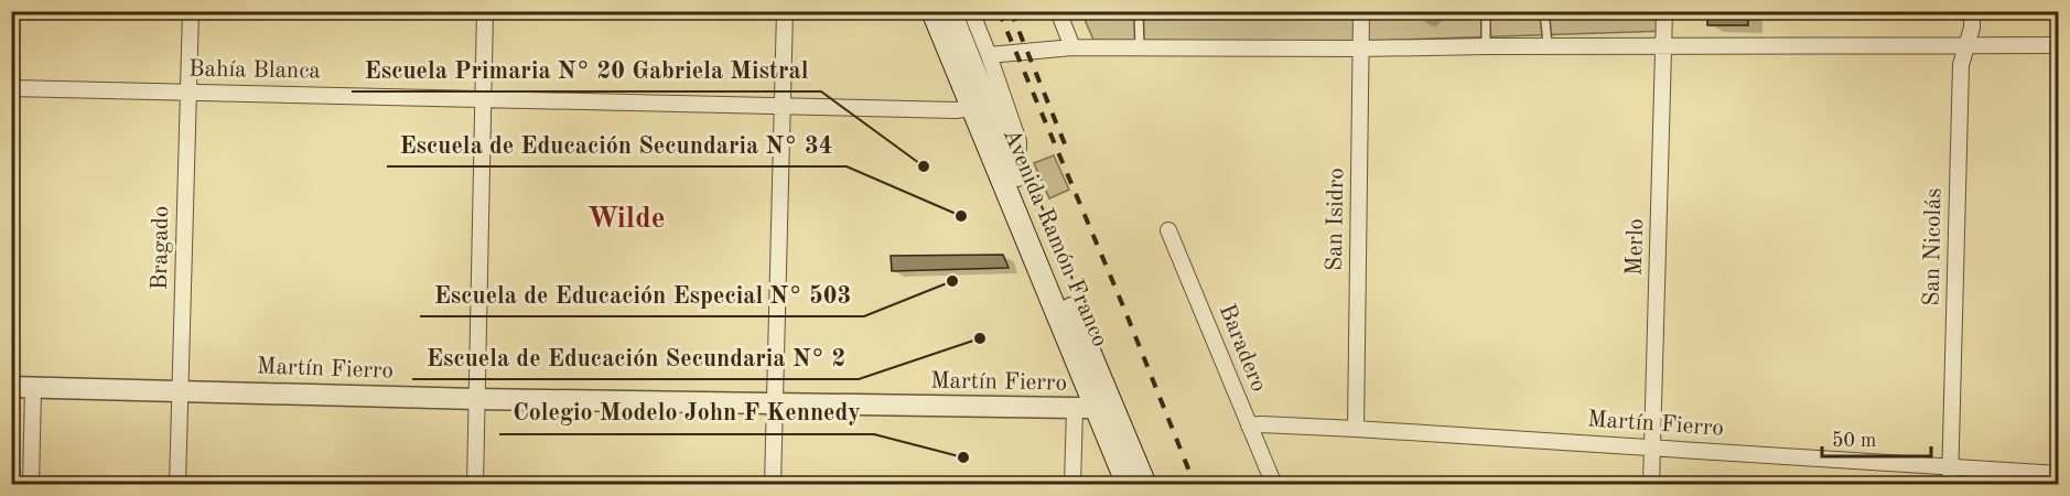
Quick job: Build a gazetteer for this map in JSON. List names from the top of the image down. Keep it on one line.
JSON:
{"streets":{"main road":["Avenida Ramón Franco"],"street":["Bahía Blanca","San Isidro","Merlo","San Nicolás","Bragado","Baradero","Martín Fierro"]},"crossings":[["Bahía Blanca","Avenida Ramón Franco"],["Bahía Blanca","Bragado"],["San Isidro","Martín Fierro"],["Avenida Ramón Franco","Martín Fierro"],["Merlo","Martín Fierro"],["San Nicolás","Martín Fierro"],["Bragado","Martín Fierro"],["Baradero","Martín Fierro"]],"districts":["Wilde"],"places":["Escuela Primaria N° 20 Gabriela Mistral","Escuela de Educación Secundaria N° 34","Escuela de Educación Especial N° 503","Escuela de Educación Secundaria N° 2","Colegio Modelo John F Kennedy"],"scale_bar":"50 m"}
